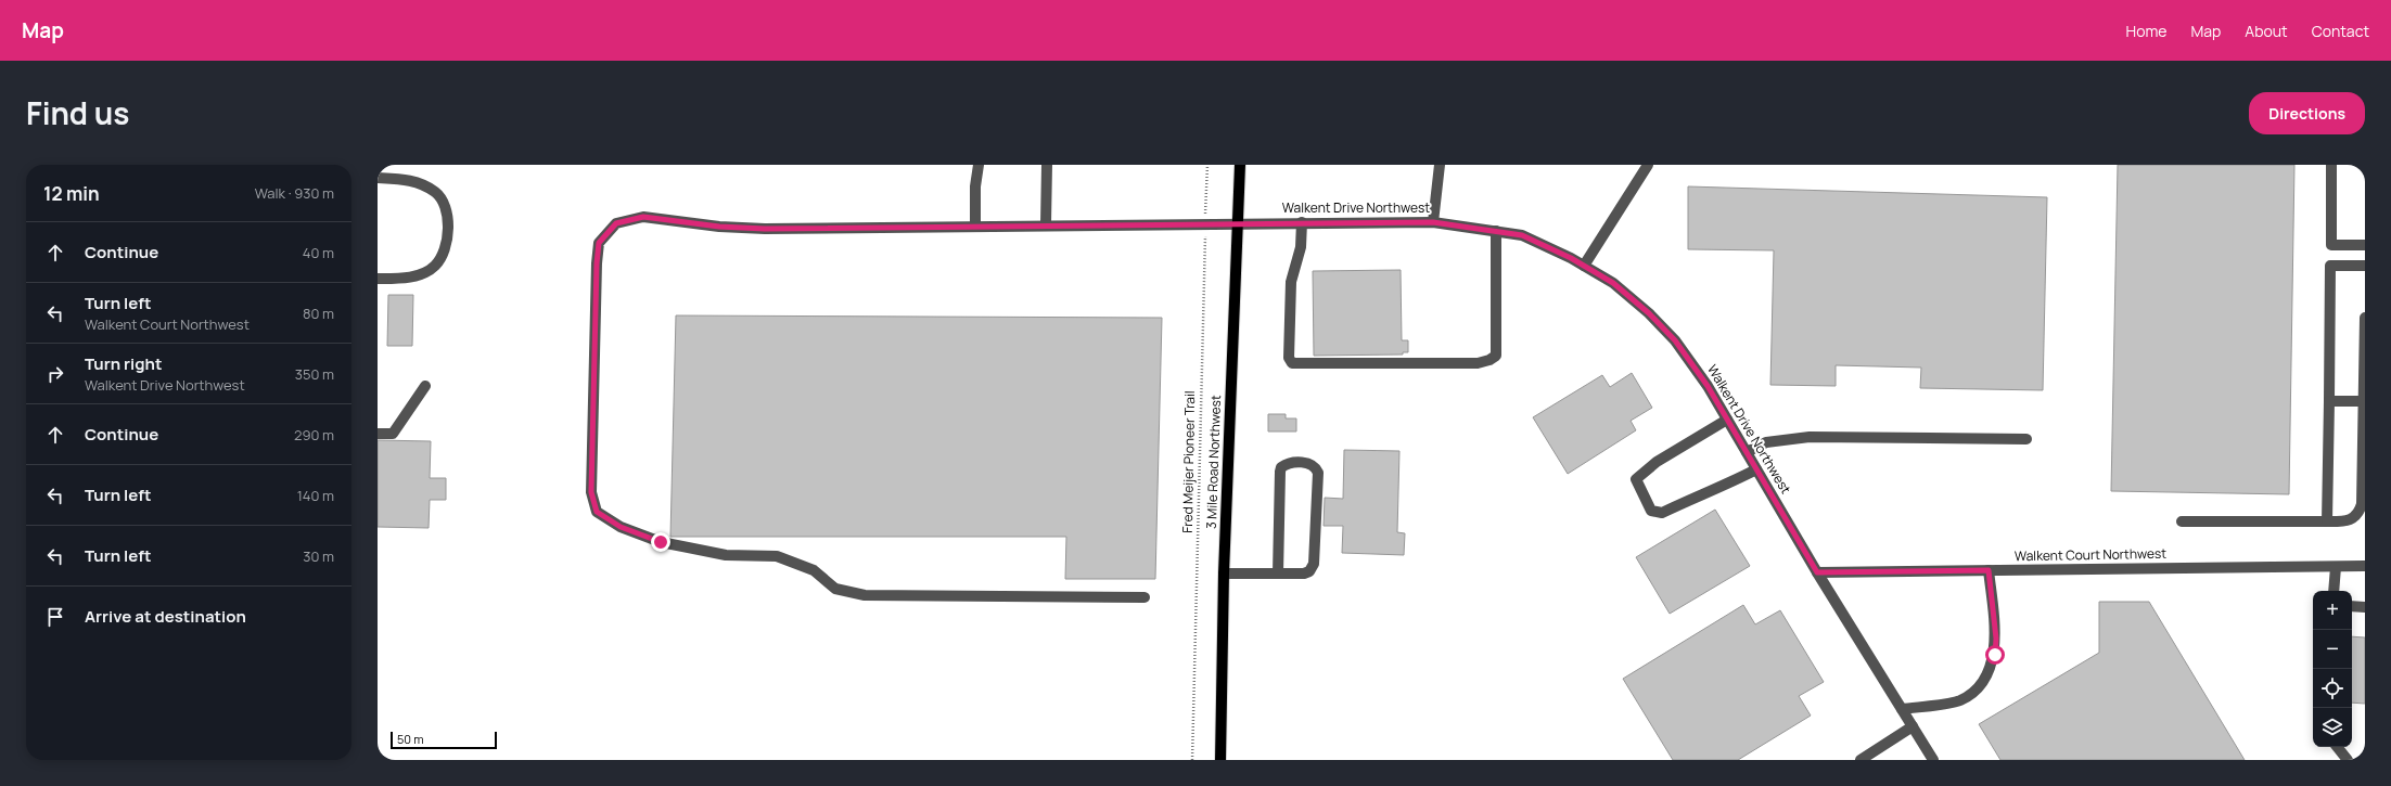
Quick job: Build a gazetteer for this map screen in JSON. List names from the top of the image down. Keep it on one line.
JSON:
{"streets":{"main road":["3 Mile Road Northwest"],"street":["Walkent Drive Northwest","Walkent Court Northwest"],"path":["Fred Meijer Pioneer Trail"]},"crossings":[["Walkent Drive Northwest","Fred Meijer Pioneer Trail"],["Walkent Drive Northwest","3 Mile Road Northwest"],["Walkent Drive Northwest","Walkent Court Northwest"]],"scale_bar":"50 m","page":{"header":"Map","nav":["Home","Map","About","Contact"],"title":"Find us","buttons":"Directions","heading":["12 min","Walk · 930 m"],"list":[["Continue","40 m"],["Turn left","Walkent Court Northwest","80 m"],["Turn right","Walkent Drive Northwest","350 m"],["Continue","290 m"],["Turn left","140 m"],["Turn left","30 m"],"Arrive at destination"],"map_buttons":["+","−"],"scale":"50 m"}}
